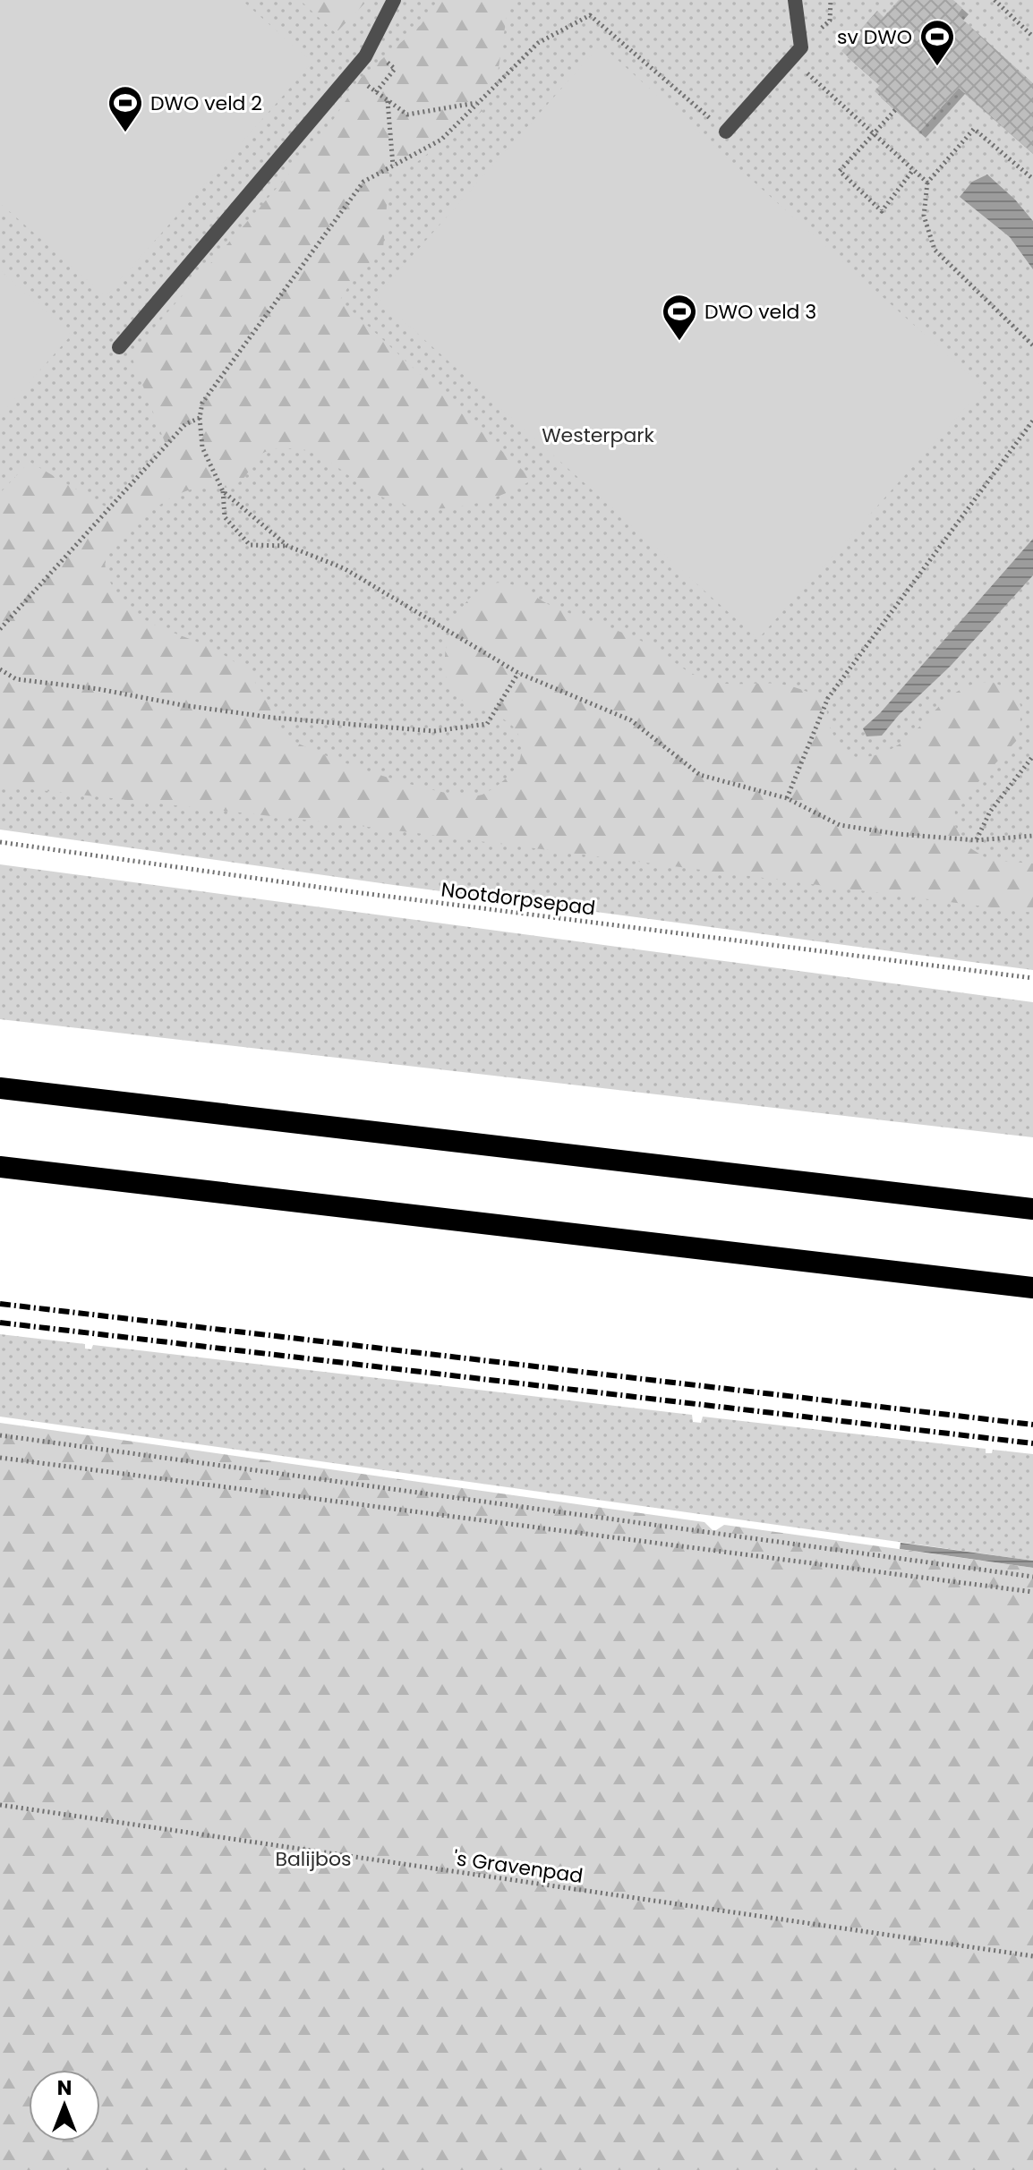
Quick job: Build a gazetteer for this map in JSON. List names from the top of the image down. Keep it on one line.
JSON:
{"streets":{"path":["Nootdorpsepad","'s Gravenpad"]},"parks":["Westerpark","Balijbos"],"places":{"sports":["sv DWO","DWO veld 2","DWO veld 3"]},"north":"top"}
